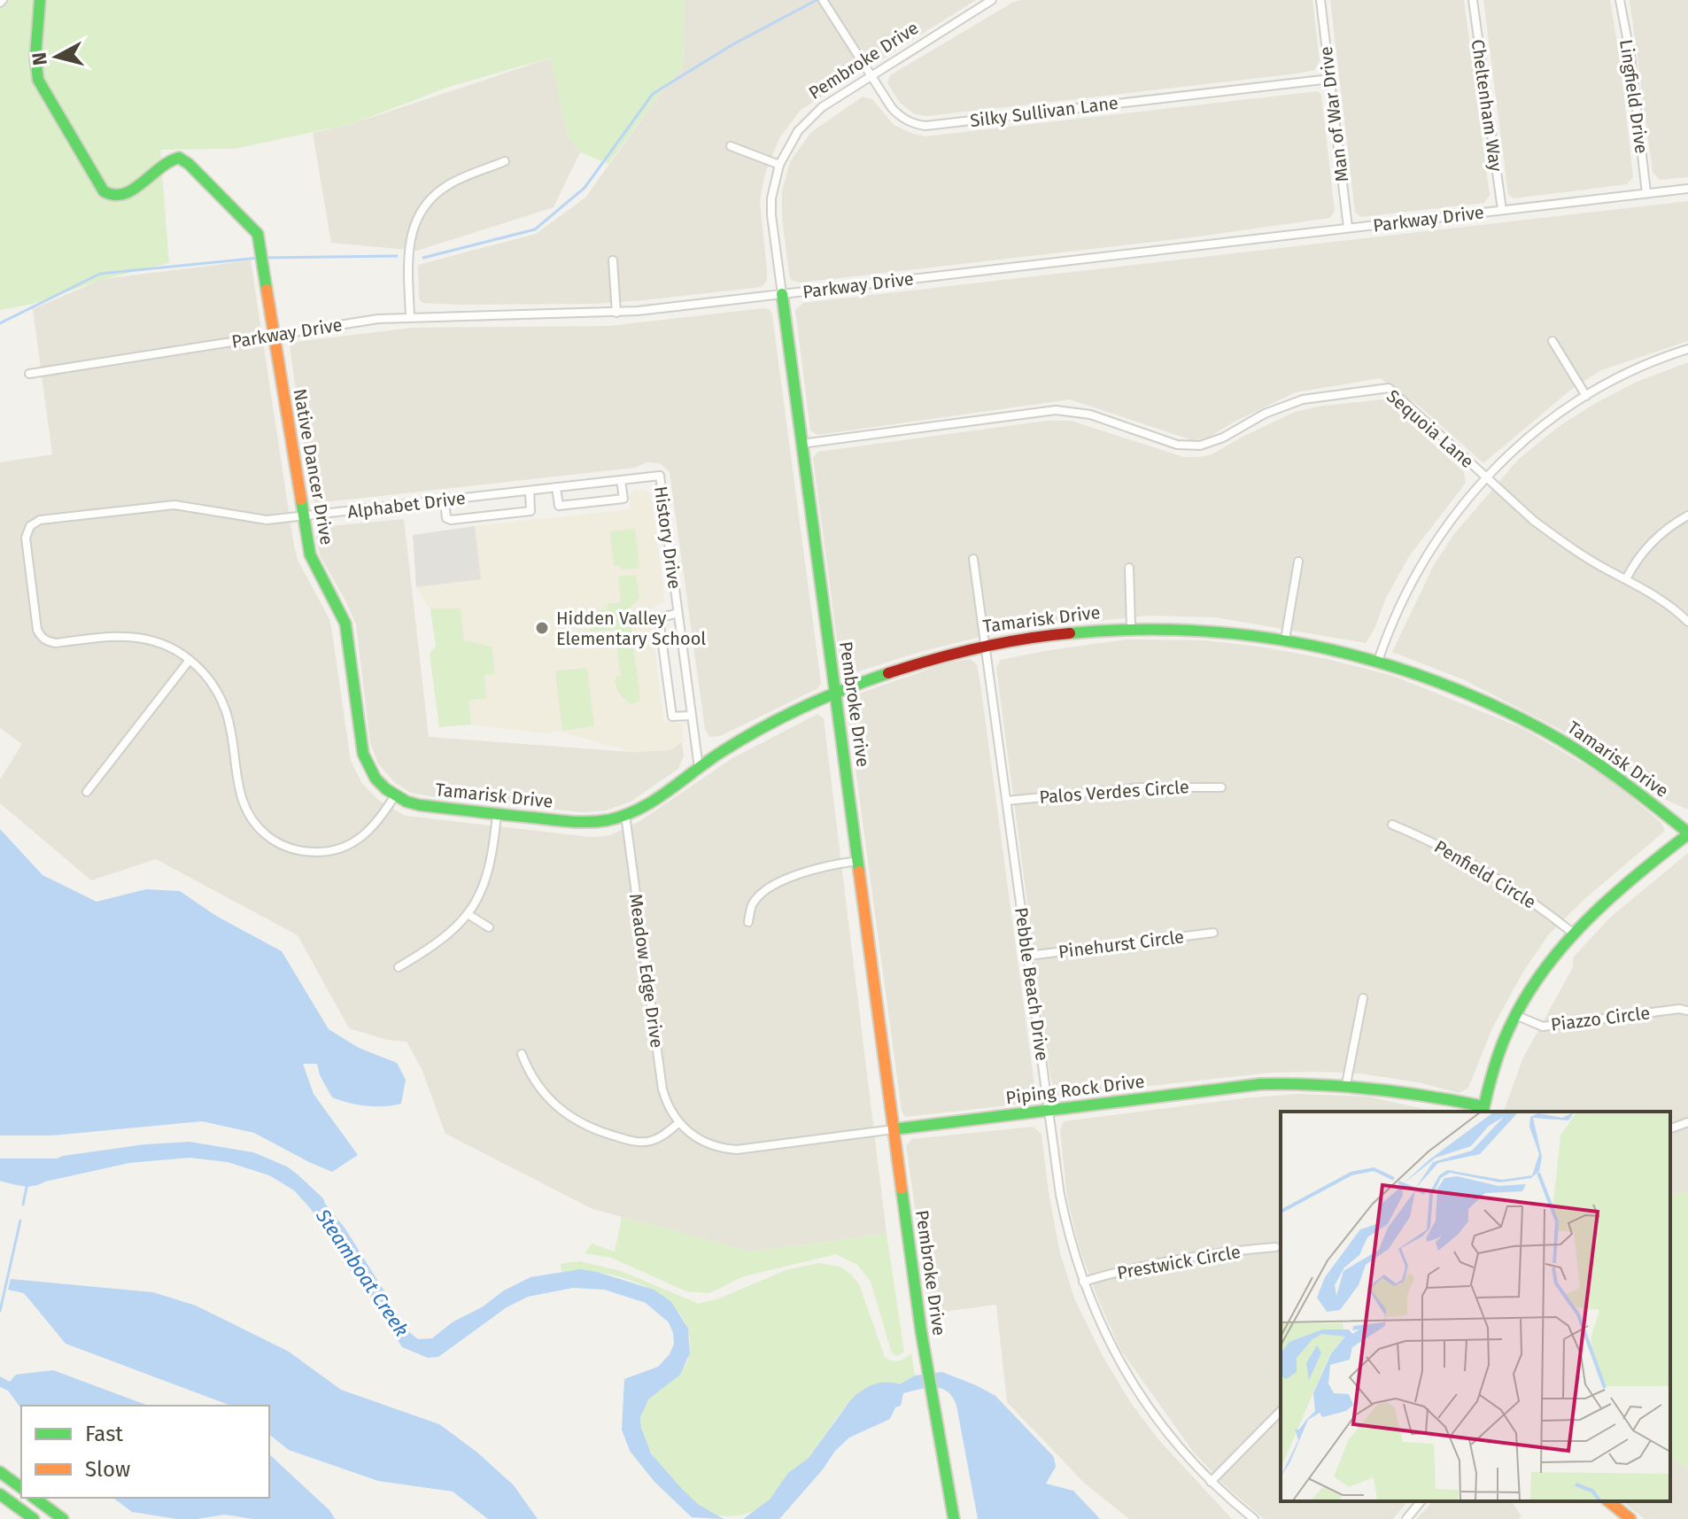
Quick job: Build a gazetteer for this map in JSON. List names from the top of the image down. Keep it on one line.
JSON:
{"streets":{"street":["Pembroke Drive","Lingfield Drive","Cheltenham Way","Silky Sullivan Lane","Man of War Drive","Parkway Drive","Sequoia Lane","Native Dancer Drive","Alphabet Drive","History Drive","Tamarisk Drive","Palos Verdes Circle","Penfield Circle","Pinehurst Circle","Meadow Edge Drive","Pebble Beach Drive","Piazzo Circle","Piping Rock Drive","Prestwick Circle"]},"crossings":[["Pembroke Drive","Silky Sullivan Lane"],["Pembroke Drive","Parkway Drive"],["Pembroke Drive","Sequoia Lane"],["Pembroke Drive","Tamarisk Drive"],["Pembroke Drive","Piping Rock Drive"],["Lingfield Drive","Parkway Drive"],["Cheltenham Way","Parkway Drive"],["Silky Sullivan Lane","Man of War Drive"],["Man of War Drive","Parkway Drive"],["Parkway Drive","Native Dancer Drive"],["Native Dancer Drive","Alphabet Drive"],["Native Dancer Drive","Tamarisk Drive"],["Alphabet Drive","History Drive"],["History Drive","Tamarisk Drive"],["Tamarisk Drive","Meadow Edge Drive"],["Tamarisk Drive","Pebble Beach Drive"],["Palos Verdes Circle","Pebble Beach Drive"],["Pinehurst Circle","Pebble Beach Drive"],["Meadow Edge Drive","Piping Rock Drive"],["Pebble Beach Drive","Piping Rock Drive"],["Pebble Beach Drive","Prestwick Circle"]],"water":["Steamboat Creek"],"places":["Hidden Valley Elementary School"],"legend":["Fast","Slow"],"north":"left"}
